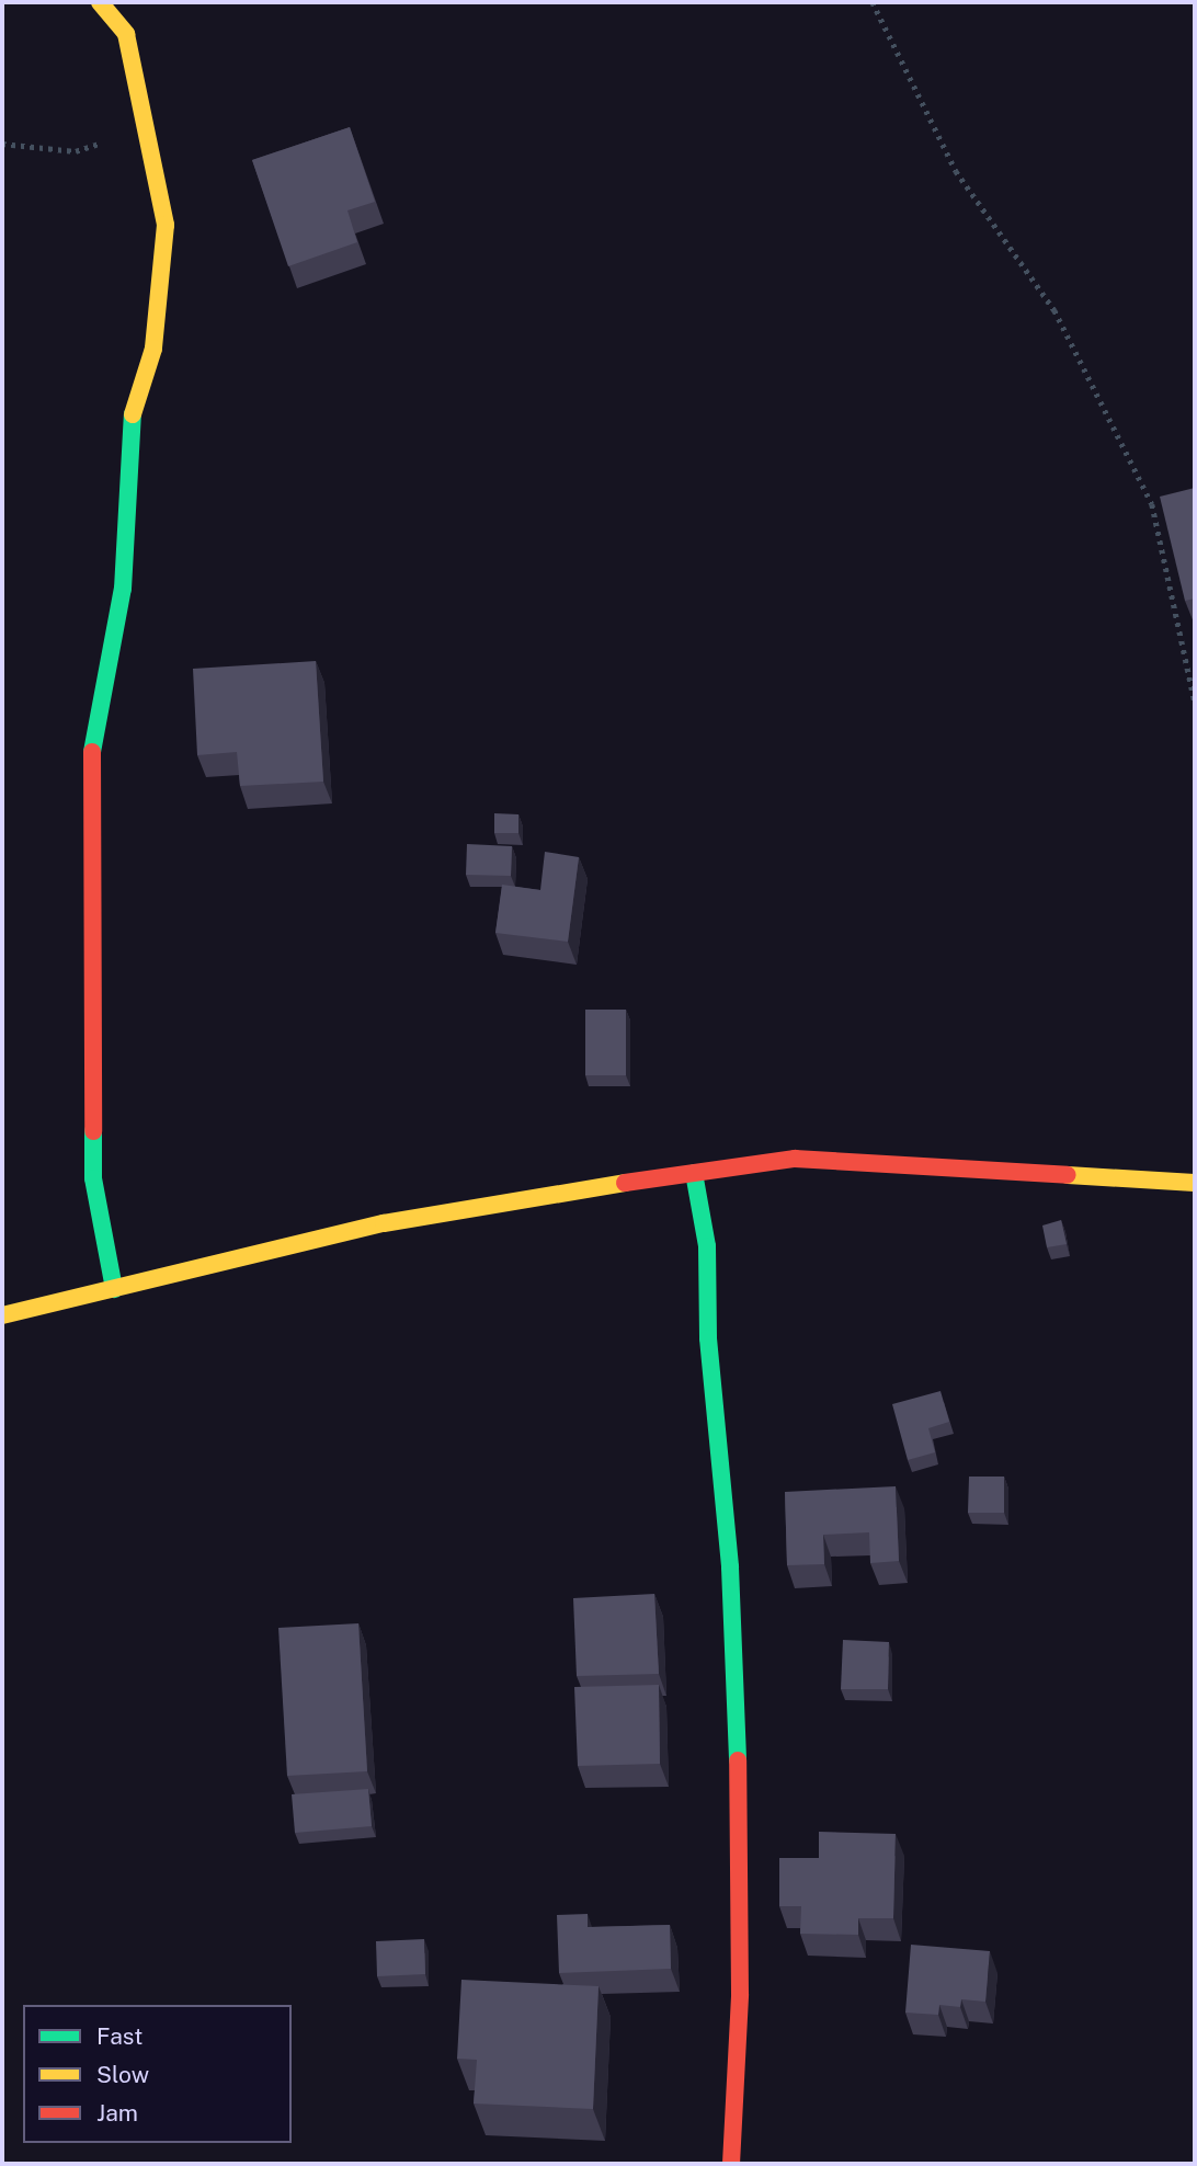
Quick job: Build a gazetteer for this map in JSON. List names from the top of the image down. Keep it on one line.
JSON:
{"legend":["Fast","Slow","Jam"]}
